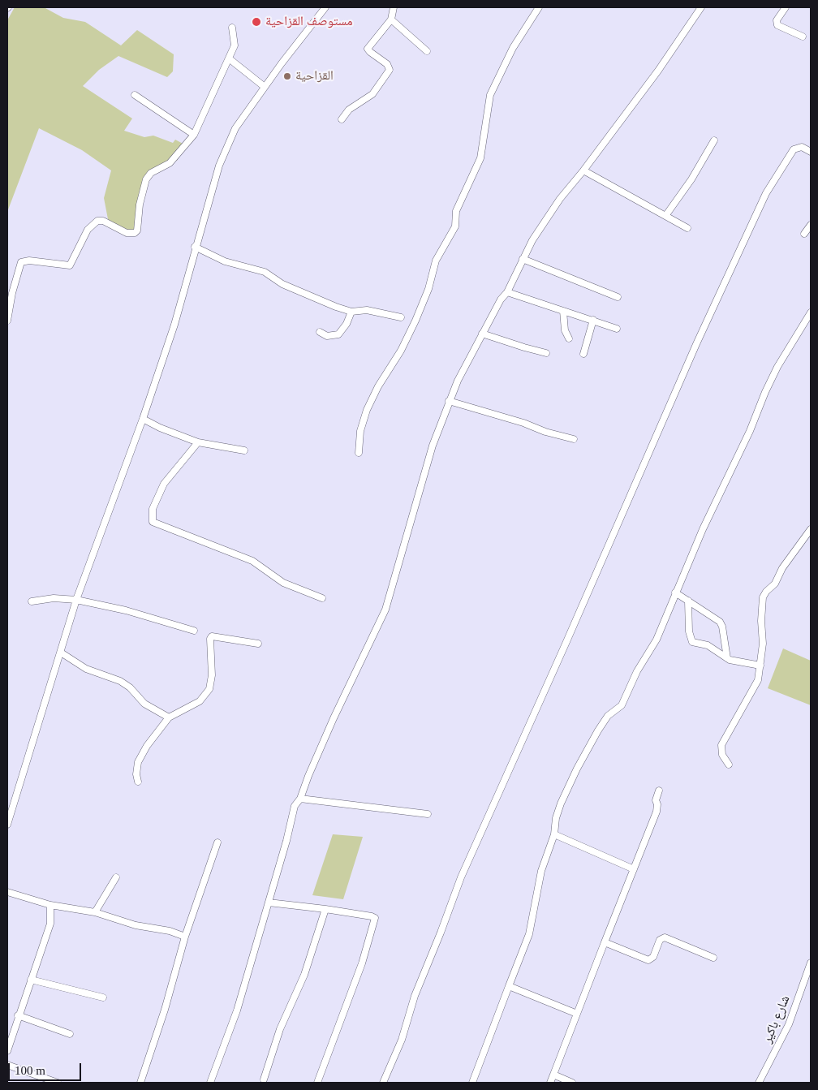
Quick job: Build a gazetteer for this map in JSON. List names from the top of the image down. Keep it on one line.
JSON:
{"streets":{"street":["شارع باكير"]},"places":["مستوصف القزاحية","القزاحية"],"scale_bar":"100 m"}
